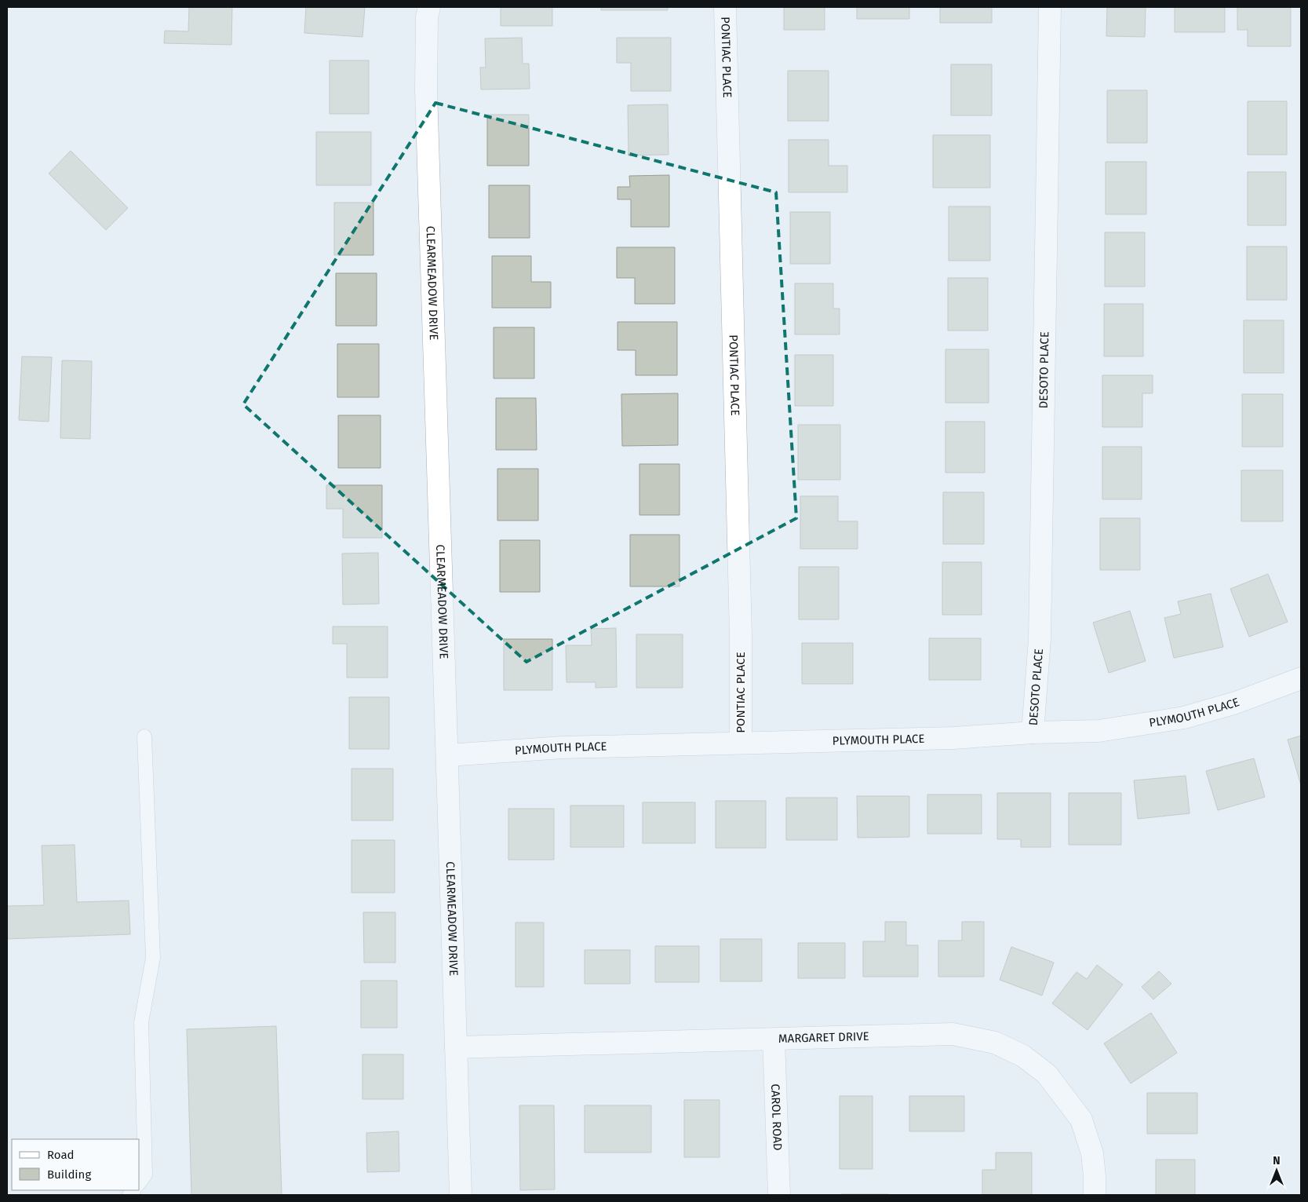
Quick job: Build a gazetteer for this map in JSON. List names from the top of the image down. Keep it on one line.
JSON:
{"streets":{"street":["PONTIAC PLACE","CLEARMEADOW DRIVE","DESOTO PLACE","PLYMOUTH PLACE","MARGARET DRIVE","CAROL ROAD"]},"crossings":[["PONTIAC PLACE","PLYMOUTH PLACE"],["CLEARMEADOW DRIVE","PLYMOUTH PLACE"],["CLEARMEADOW DRIVE","MARGARET DRIVE"],["DESOTO PLACE","PLYMOUTH PLACE"],["MARGARET DRIVE","CAROL ROAD"]],"legend":["Road","Building"],"north":"top"}
